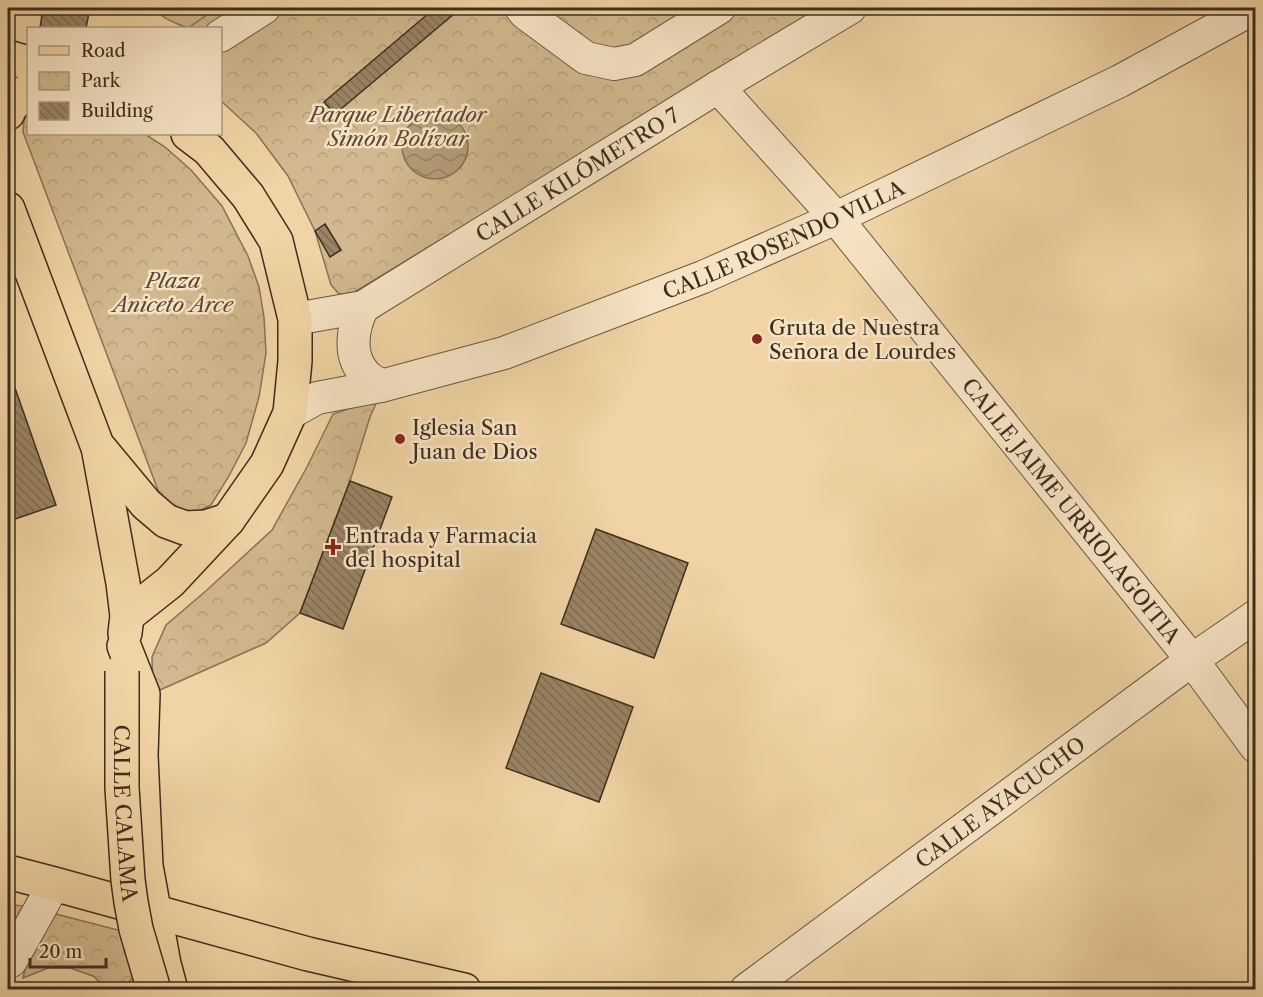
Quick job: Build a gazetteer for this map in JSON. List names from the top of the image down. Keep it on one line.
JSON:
{"streets":{"main road":["CALLE CALAMA"],"street":["CALLE KILÓMETRO 7","CALLE ROSENDO VILLA","CALLE JAIME URRIOLAGOITIA","CALLE AYACUCHO"]},"crossings":[["CALLE KILÓMETRO 7","CALLE JAIME URRIOLAGOITIA"],["CALLE ROSENDO VILLA","CALLE JAIME URRIOLAGOITIA"],["CALLE JAIME URRIOLAGOITIA","CALLE AYACUCHO"]],"parks":["Parque Libertador Simón Bolívar","Plaza Aniceto Arce"],"places":{"other":["Gruta de Nuestra Señora de Lourdes","Iglesia San Juan de Dios"],"health":["Entrada y Farmacia del hospital"]},"legend":["Road","Park","Building"],"scale_bar":"20 m"}
